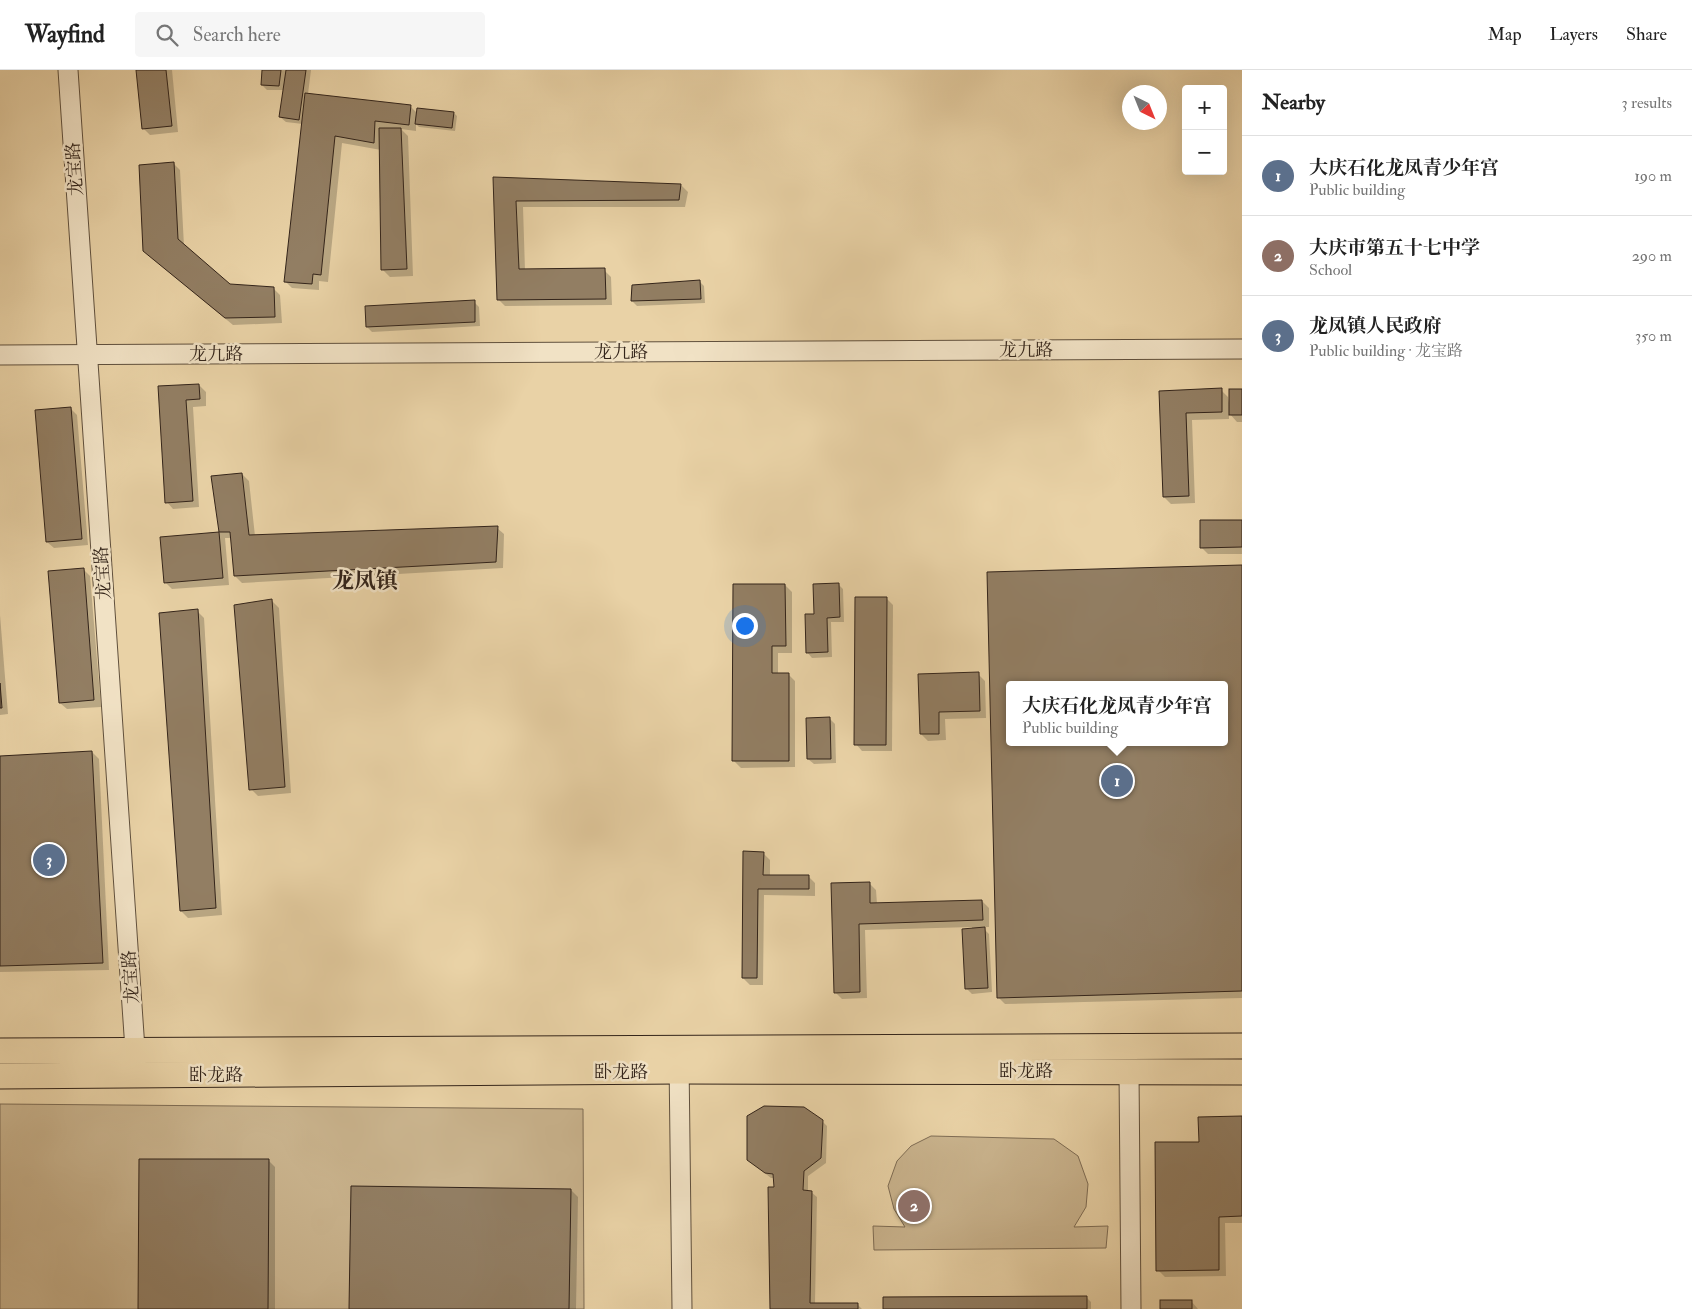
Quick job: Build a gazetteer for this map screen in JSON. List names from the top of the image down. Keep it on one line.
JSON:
{"streets":{"main road":["卧龙路"],"street":["龙宝路","龙九路"]},"crossings":[["龙宝路","龙九路"],["龙宝路","卧龙路"]],"districts":["龙凤镇"],"north":"bottom right","page":{"header":"Wayfind","search":"Search here","nav":["Map","Layers","Share"],"heading":["Nearby","3 results"],"map_buttons":["+","−"],"list":[{"mark":"1","name":"大庆石化龙凤青少年宫","note":"Public building","value":"190 m"},{"mark":"2","name":"大庆市第五十七中学","note":"School","value":"290 m"},{"mark":"3","name":"龙凤镇人民政府","note":"Public building · 龙宝路","value":"350 m"}],"popup":["大庆石化龙凤青少年宫","Public building"],"pins":["1","3","2"]}}
